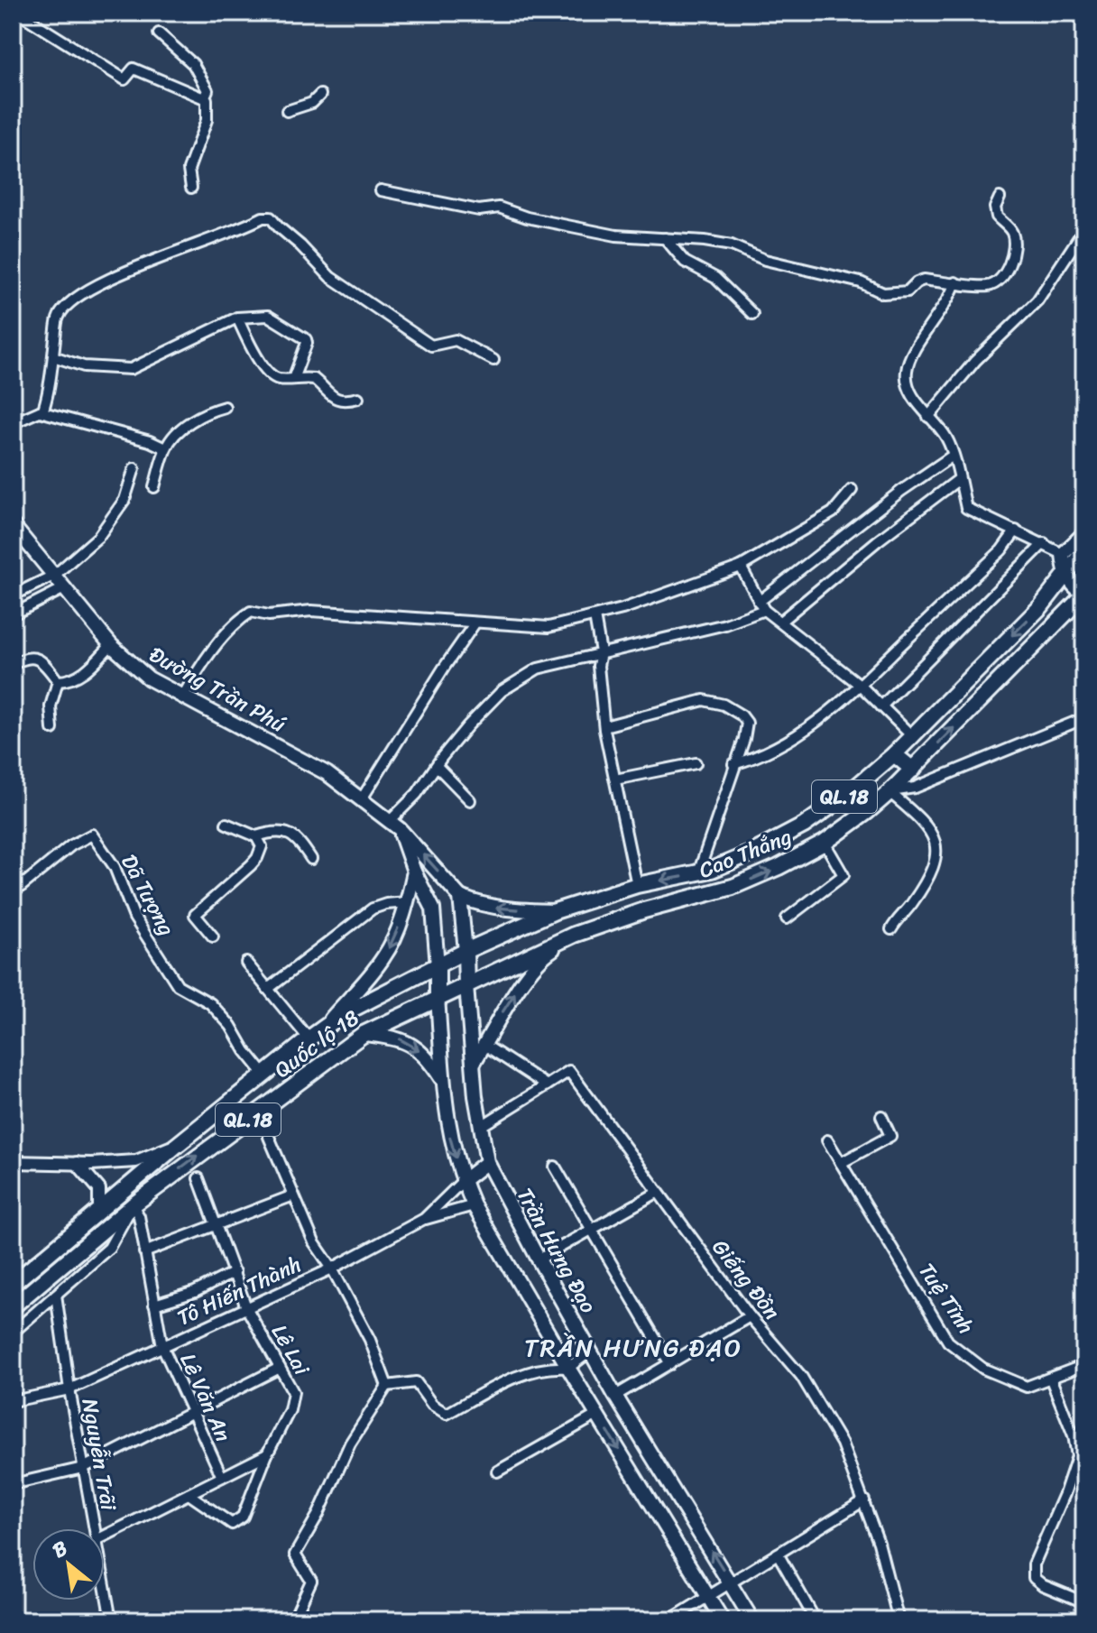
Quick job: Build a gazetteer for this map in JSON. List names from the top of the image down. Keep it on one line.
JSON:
{"streets":{"main road":["Đường Trần Phú","QL.18","Cao Thắng","Quốc lộ 18","Trần Hưng Đạo"],"street":["Dã Tượng","Giếng Đồn","Tô Hiến Thành","Tuệ Tĩnh","Lê Lai","Lê Văn An","Nguyễn Trãi"]},"crossings":[["QL.18","Cao Thắng"],["QL.18","Dã Tượng"],["QL.18","Quốc lộ 18"],["QL.18","Lê Văn An"],["Cao Thắng","Quốc lộ 18"],["Cao Thắng","Trần Hưng Đạo"],["Dã Tượng","Quốc lộ 18"],["Quốc lộ 18","Trần Hưng Đạo"],["Quốc lộ 18","Lê Văn An"],["Tô Hiến Thành","Lê Lai"],["Tô Hiến Thành","Lê Văn An"],["Tô Hiến Thành","Nguyễn Trãi"]],"districts":["TRẦN HƯNG ĐẠO"],"north":"top left"}
